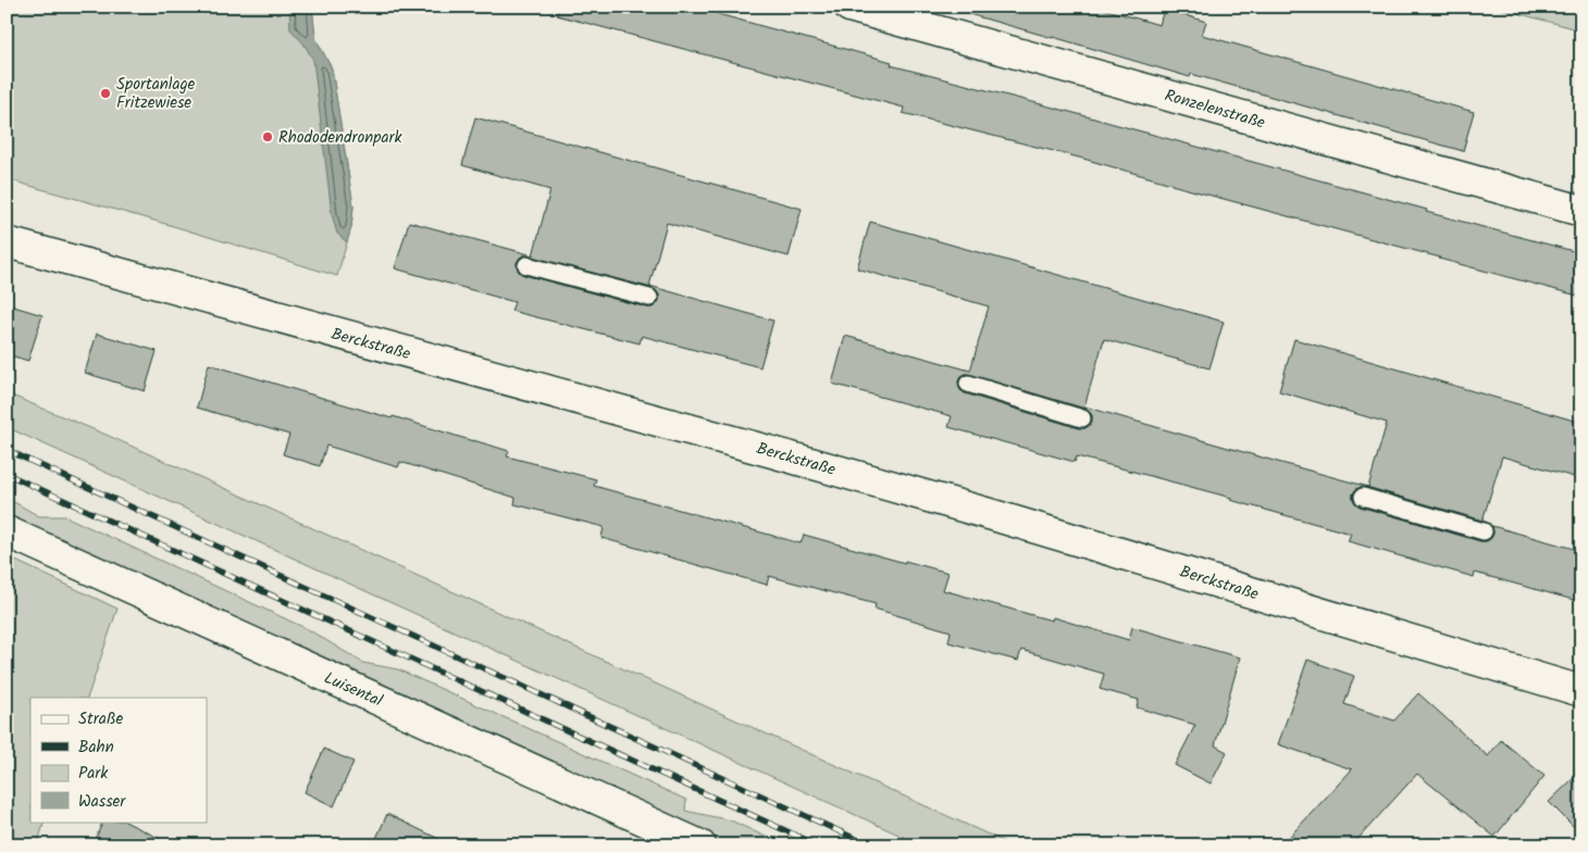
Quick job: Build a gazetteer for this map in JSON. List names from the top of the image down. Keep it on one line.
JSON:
{"streets":{"street":["Ronzelenstraße","Berckstraße","Luisental"]},"places":["Sportanlage Fritzewiese","Rhododendronpark"],"legend":["Straße","Bahn","Park","Wasser"]}
